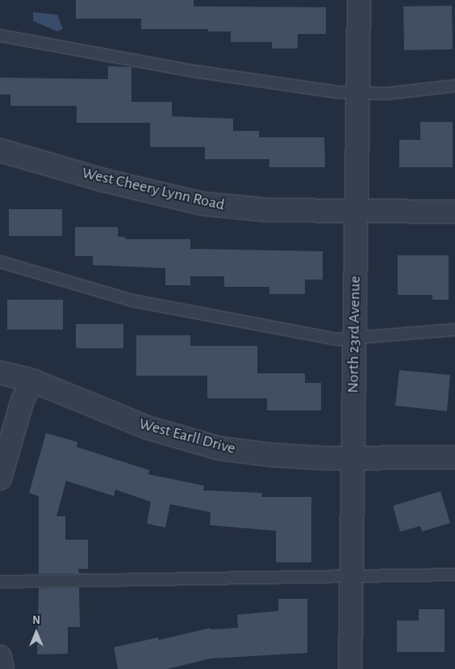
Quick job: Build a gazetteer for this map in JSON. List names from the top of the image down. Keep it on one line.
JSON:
{"streets":{"street":["West Cheery Lynn Road","North 23rd Avenue","West Earll Drive"]},"crossings":[["West Cheery Lynn Road","North 23rd Avenue"],["North 23rd Avenue","West Earll Drive"]],"north":"top"}
